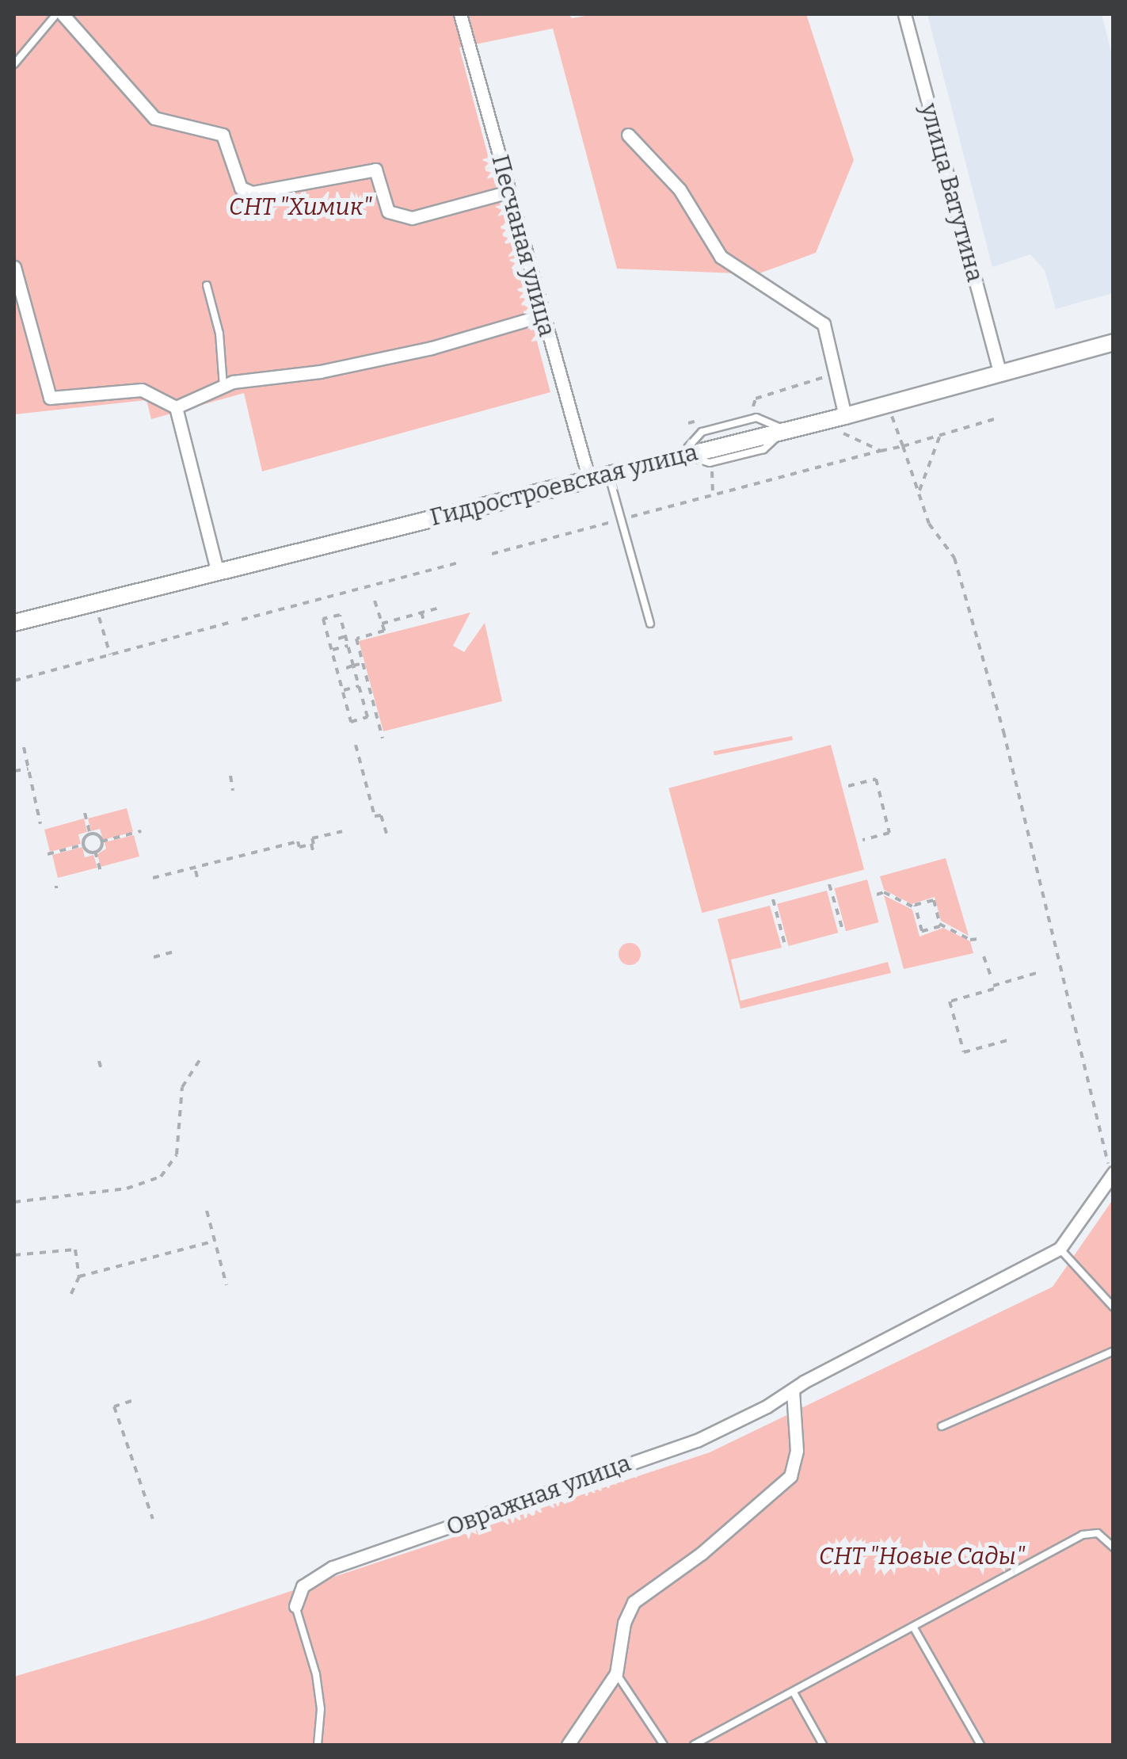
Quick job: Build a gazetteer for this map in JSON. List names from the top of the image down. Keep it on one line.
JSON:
{"streets":{"street":["улица Ватутина","Песчаная улица","Гидростроевская улица","Овражная улица"]},"crossings":[["улица Ватутина","Гидростроевская улица"],["Песчаная улица","Гидростроевская улица"]],"parks":["СНТ \"Химик\"","СНТ \"Новые Сады\""]}
